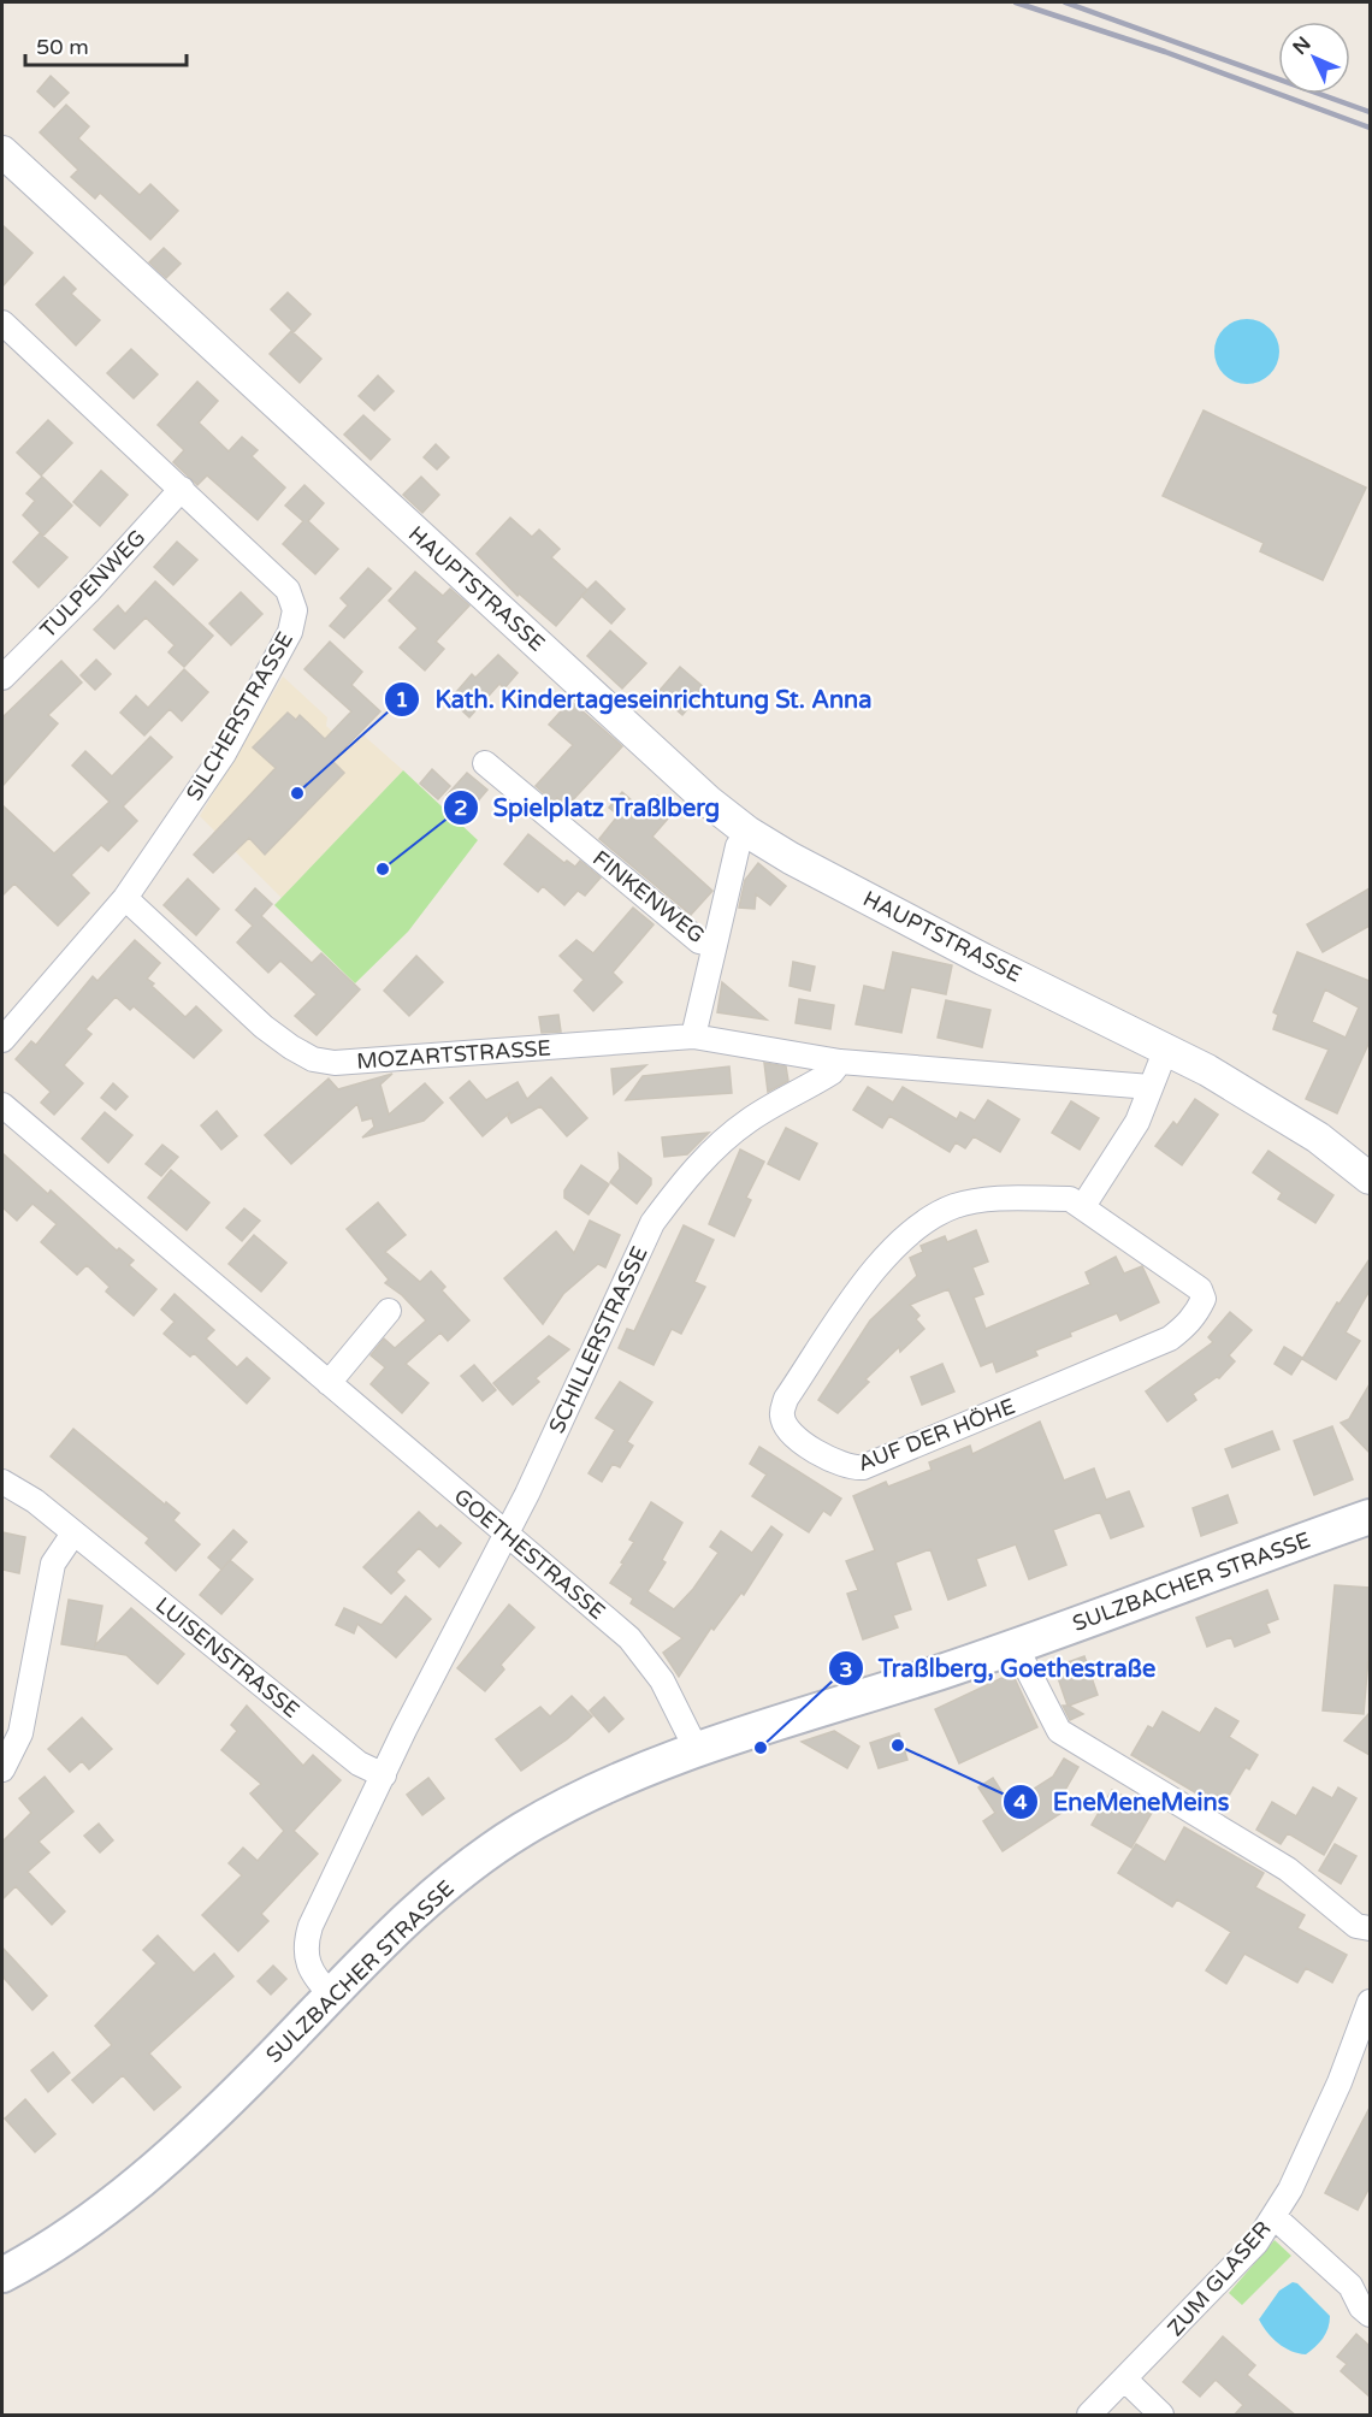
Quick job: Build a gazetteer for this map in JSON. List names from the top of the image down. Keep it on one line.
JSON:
{"streets":{"main road":["SULZBACHER STRASSE"],"street":["TULPENWEG","HAUPTSTRASSE","SILCHERSTRASSE","FINKENWEG","MOZARTSTRASSE","SCHILLERSTRASSE","AUF DER HÖHE","GOETHESTRASSE","LUISENSTRASSE","ZUM GLASER"]},"crossings":[["TULPENWEG","SILCHERSTRASSE"],["HAUPTSTRASSE","FINKENWEG"],["SILCHERSTRASSE","MOZARTSTRASSE"],["FINKENWEG","MOZARTSTRASSE"],["MOZARTSTRASSE","SCHILLERSTRASSE"],["SCHILLERSTRASSE","GOETHESTRASSE"],["SCHILLERSTRASSE","SULZBACHER STRASSE"],["SCHILLERSTRASSE","LUISENSTRASSE"],["GOETHESTRASSE","SULZBACHER STRASSE"]],"places":["Kath. Kindertageseinrichtung St. Anna","Spielplatz Traßlberg","EneMeneMeins","Traßlberg, Goethestraße"],"scale_bar":"50 m","north":"top left"}
